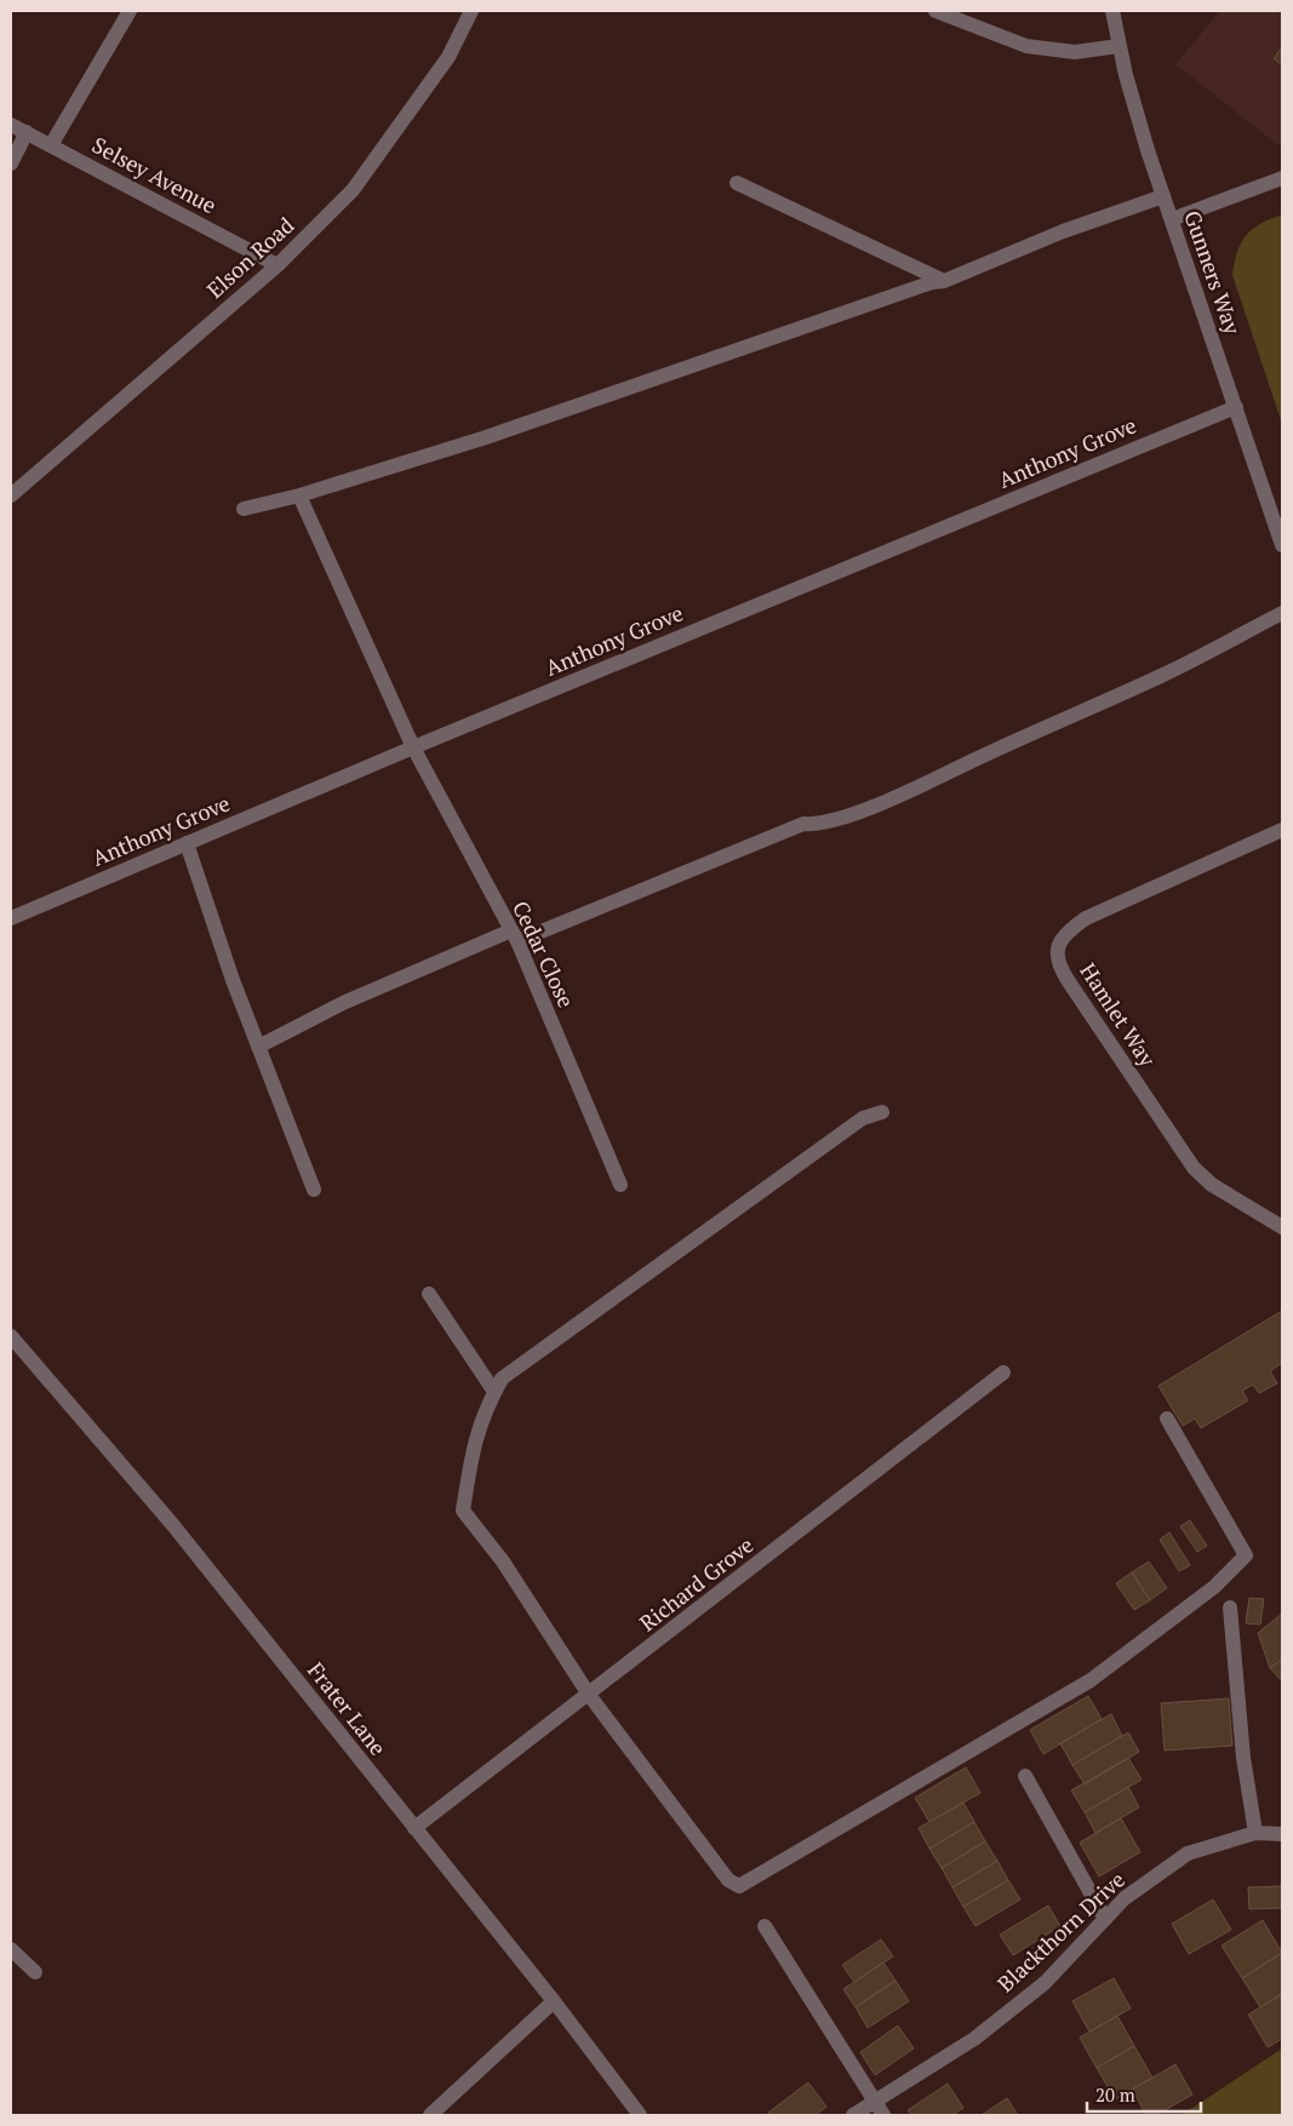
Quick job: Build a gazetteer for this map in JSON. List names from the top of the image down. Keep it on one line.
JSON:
{"streets":{"street":["Selsey Avenue","Elson Road","Gunners Way","Anthony Grove","Cedar Close","Hamlet Way","Richard Grove","Frater Lane","Blackthorn Drive"]},"crossings":[["Selsey Avenue","Elson Road"],["Gunners Way","Anthony Grove"],["Anthony Grove","Cedar Close"],["Richard Grove","Frater Lane"]],"scale_bar":"20 m"}
